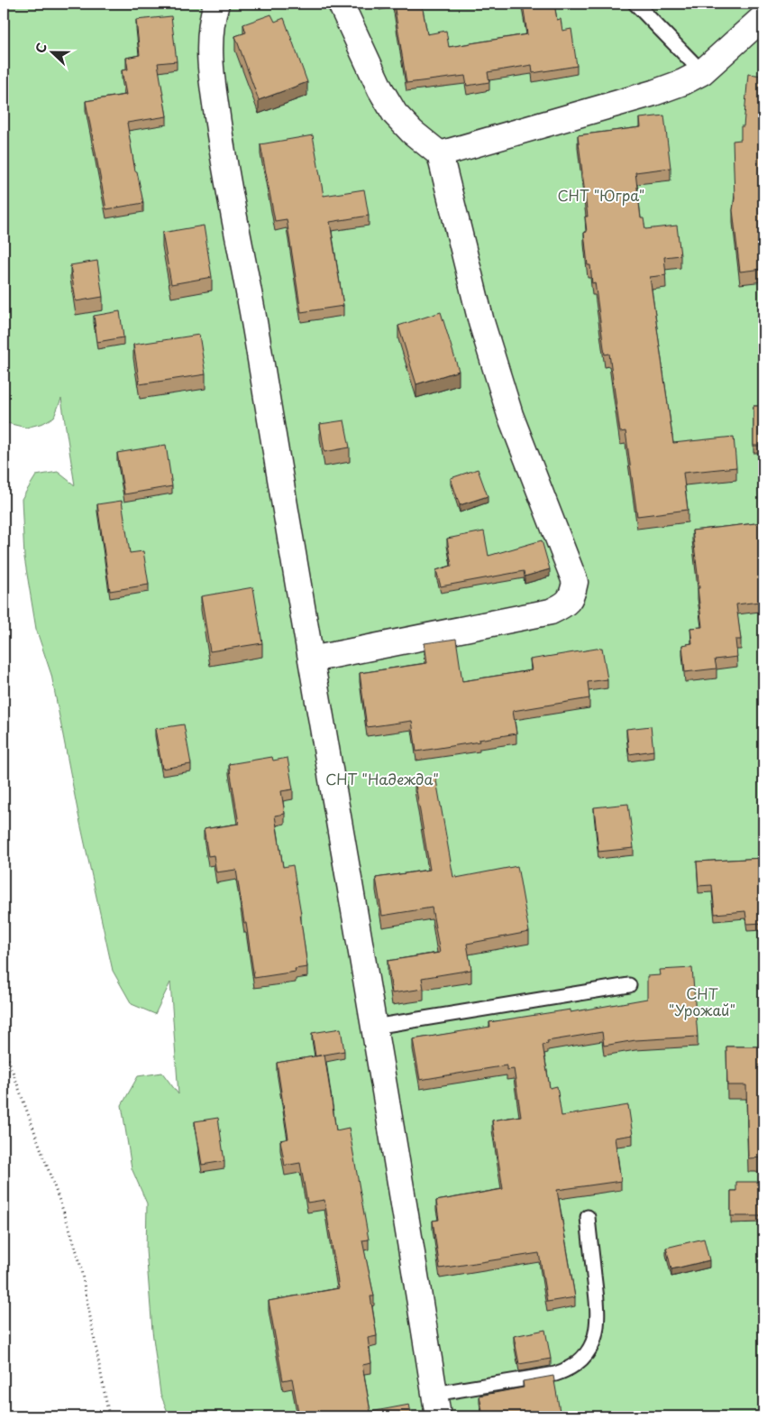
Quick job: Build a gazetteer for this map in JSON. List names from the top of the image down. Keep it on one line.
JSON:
{"parks":["СНТ \"Югра\"","СНТ \"Надежда\"","СНТ \"Урожай\""],"north":"left"}
